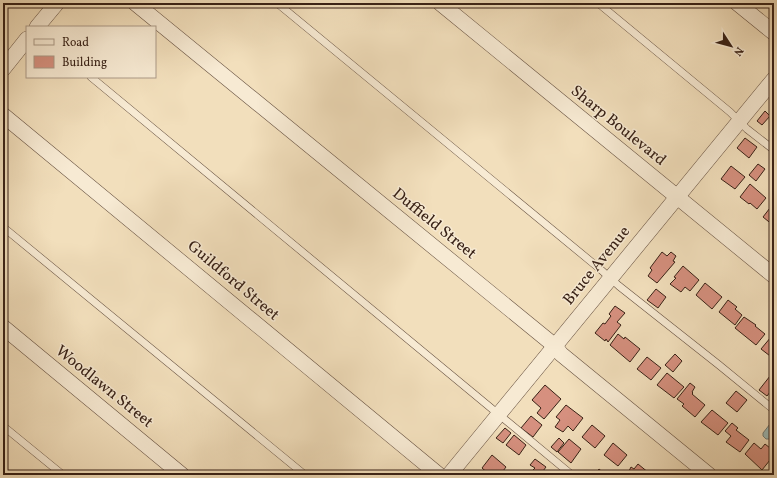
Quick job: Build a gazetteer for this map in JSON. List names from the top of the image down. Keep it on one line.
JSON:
{"streets":{"street":["Sharp Boulevard","Duffield Street","Bruce Avenue","Guildford Street","Woodlawn Street"]},"crossings":[["Sharp Boulevard","Bruce Avenue"],["Duffield Street","Bruce Avenue"]],"legend":["Road","Building"],"north":"bottom right"}
